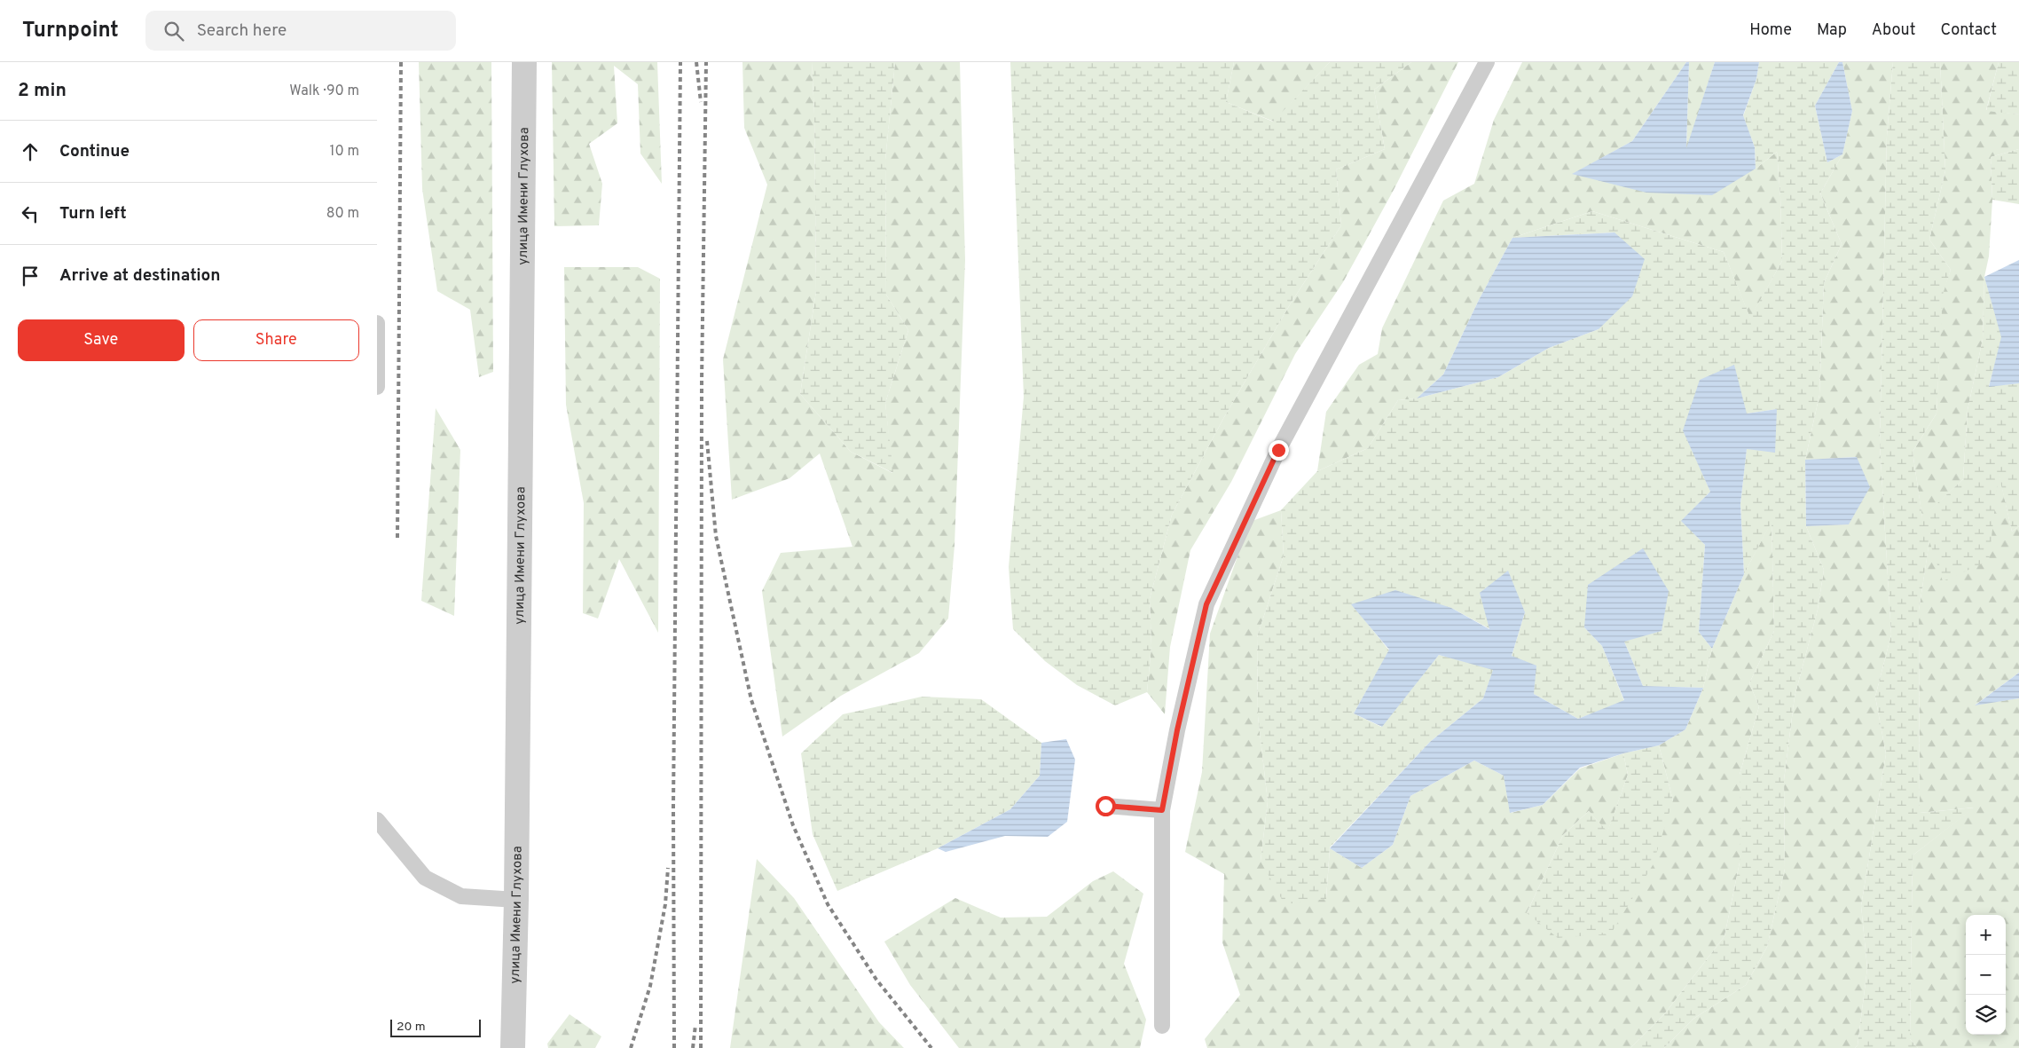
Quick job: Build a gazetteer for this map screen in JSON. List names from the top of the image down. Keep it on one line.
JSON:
{"streets":{"street":["улица Имени Глухова"]},"scale_bar":"20 m","page":{"header":"Turnpoint","search":"Search here","nav":["Home","Map","About","Contact"],"heading":["2 min","Walk · 90 m"],"list":[["Continue","10 m"],["Turn left","80 m"],"Arrive at destination"],"buttons":["Save","Share"],"map_buttons":["+","−"],"scale":"20 m"}}
